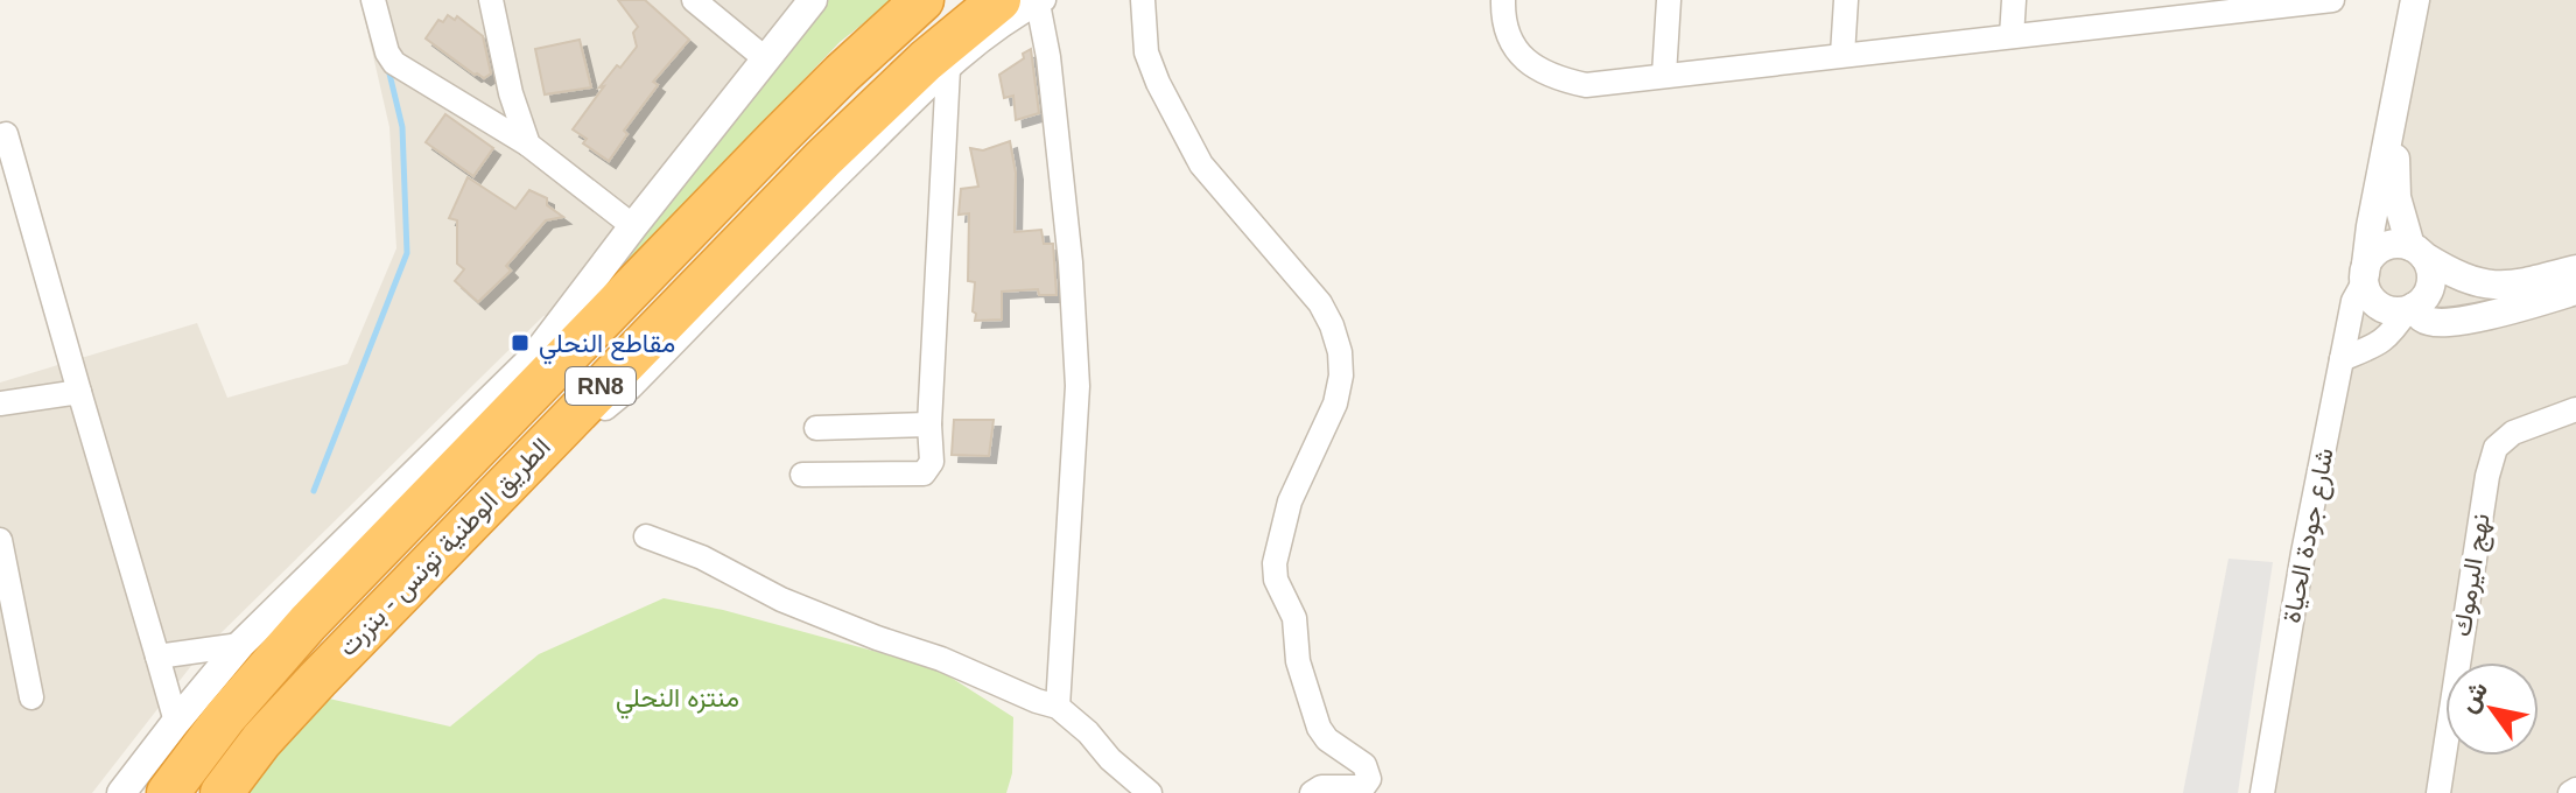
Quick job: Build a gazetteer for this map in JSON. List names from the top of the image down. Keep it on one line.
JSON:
{"streets":{"highway":["RN8","الطريق الوطنية تونس - بنزرت"],"street":["شارع جودة الحياة","نهج اليرموك"]},"parks":["منتزه النحلي"],"places":{"transit":["مقاطع النحلي"]},"north":"top left"}
